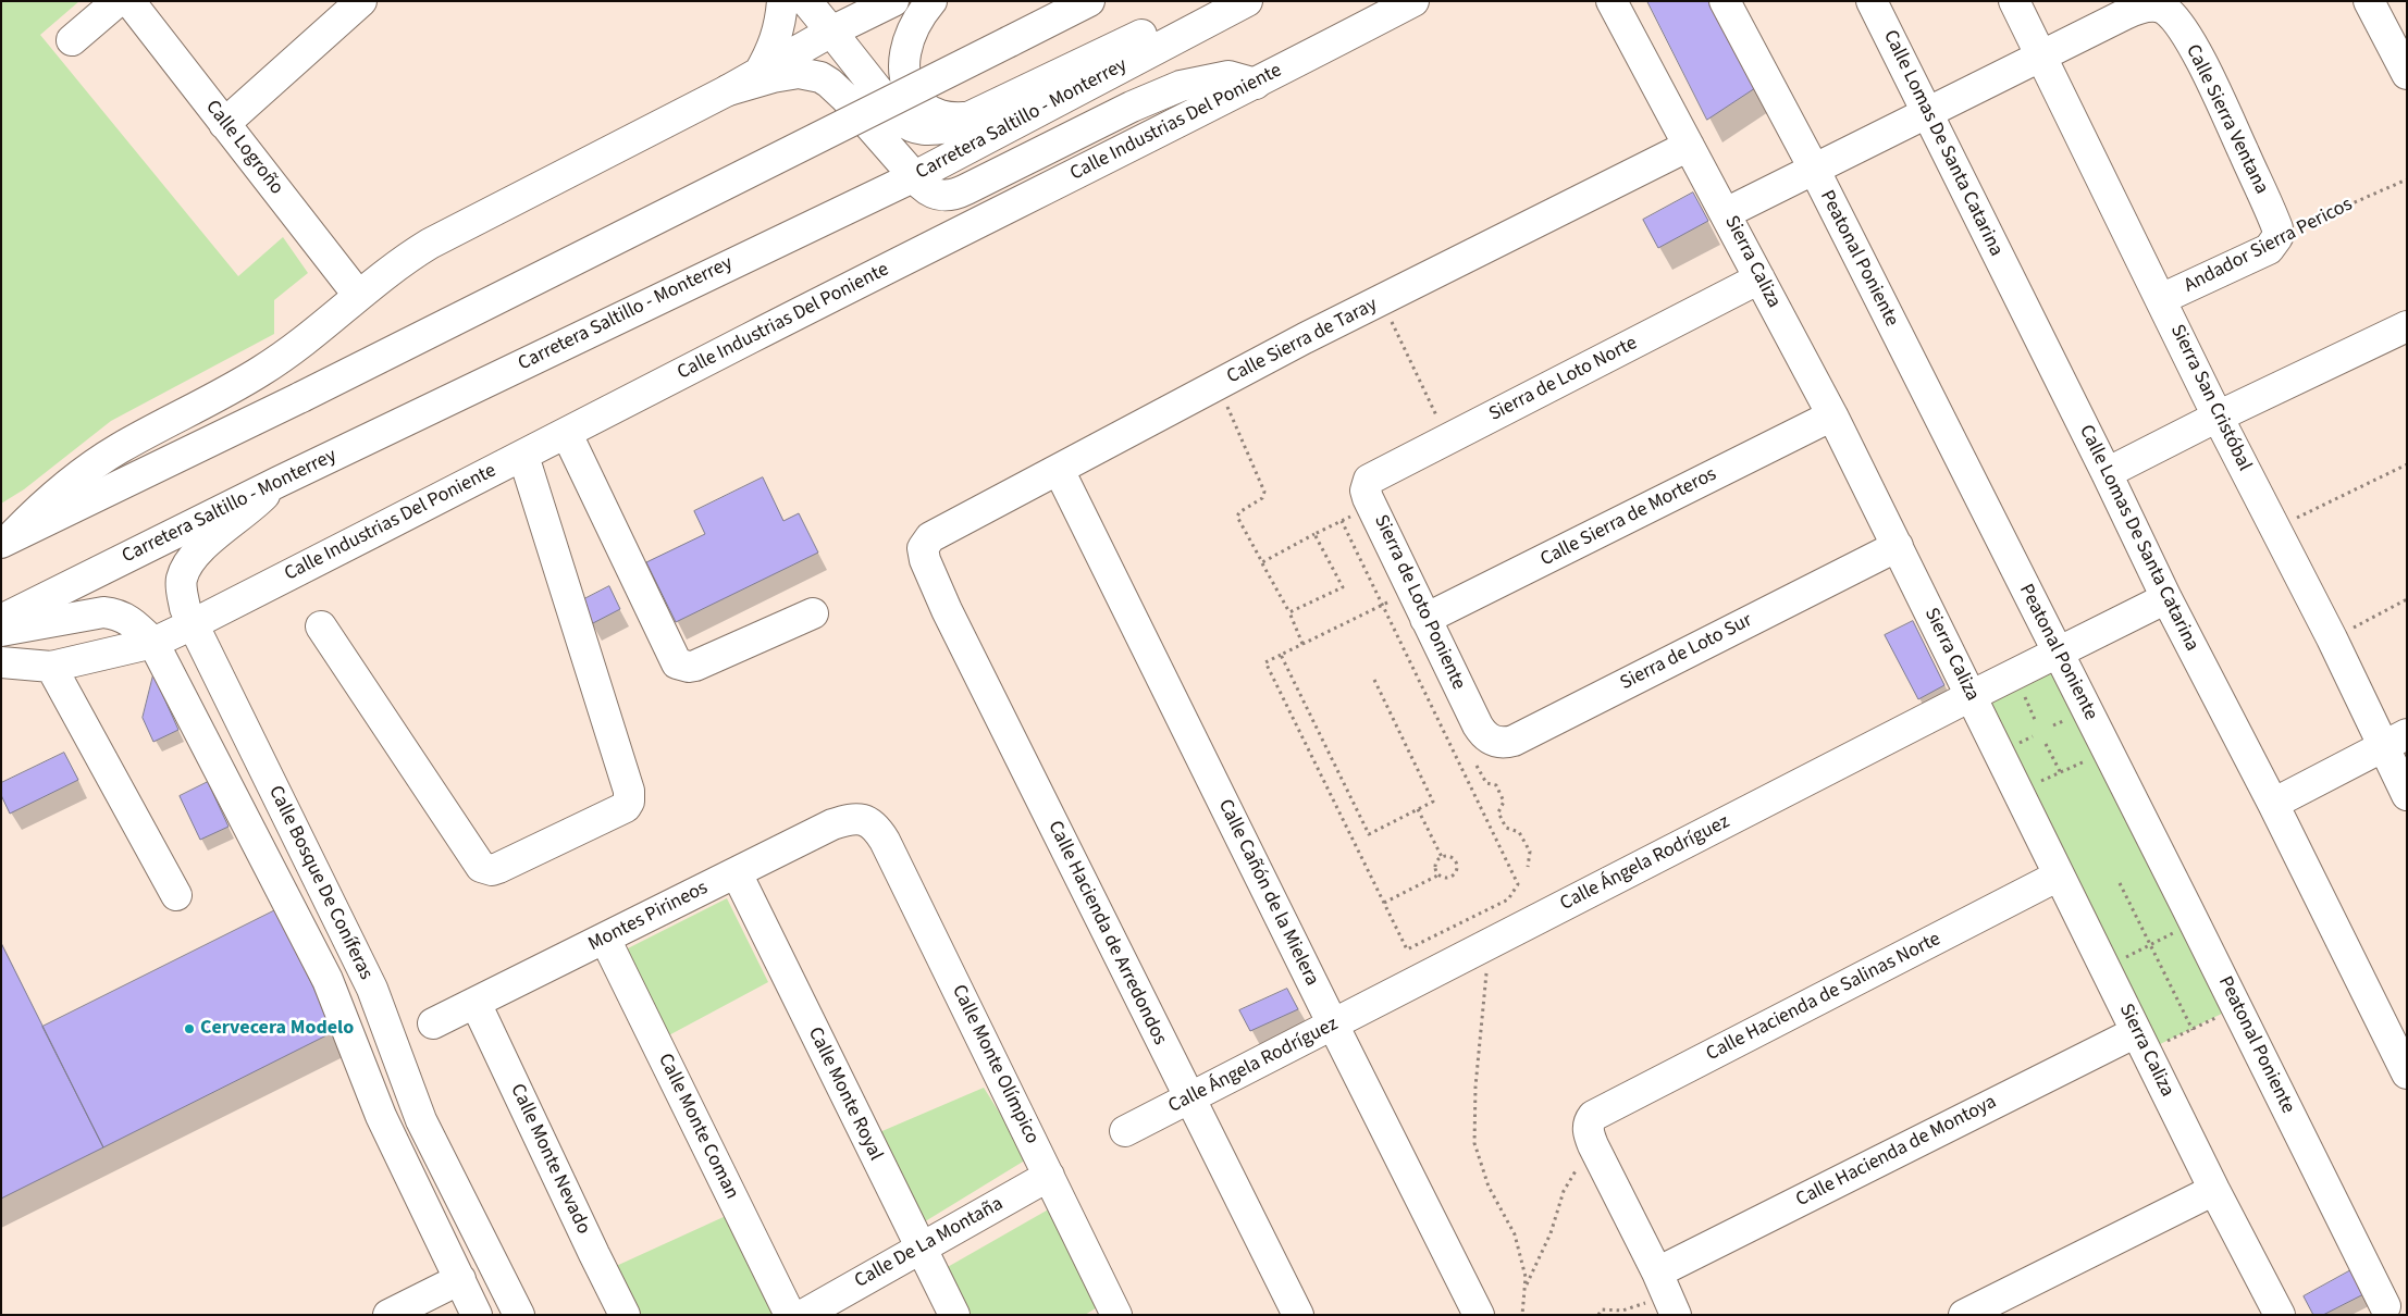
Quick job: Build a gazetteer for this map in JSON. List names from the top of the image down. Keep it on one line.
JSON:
{"streets":{"street":["Carretera Saltillo - Monterrey","Calle Sierra Ventana","Calle Industrias Del Poniente","Calle Lomas De Santa Catarina","Calle Logroño","Andador Sierra Pericos","Peatonal Poniente","Sierra Caliza","Calle Sierra de Taray","Sierra de Loto Norte","Sierra San Cristóbal","Calle Sierra de Morteros","Sierra de Loto Poniente","Sierra de Loto Sur","Calle Ángela Rodríguez","Calle Bosque De Coníferas","Calle Cañón de la Mielera","Montes Pirineos","Calle Hacienda de Arredondos","Calle Hacienda de Salinas Norte","Calle Monte Olímpico","Calle Monte Royal","Calle Monte Coman","Calle Hacienda de Montoya","Calle Monte Nevado","Calle De La Montaña"]},"crossings":[["Carretera Saltillo - Monterrey","Calle Bosque De Coníferas"],["Calle Sierra Ventana","Andador Sierra Pericos"],["Calle Sierra Ventana","Sierra San Cristóbal"],["Calle Industrias Del Poniente","Calle Bosque De Coníferas"],["Calle Lomas De Santa Catarina","Calle Ángela Rodríguez"],["Andador Sierra Pericos","Sierra San Cristóbal"],["Peatonal Poniente","Calle Ángela Rodríguez"],["Sierra Caliza","Calle Sierra de Taray"],["Sierra Caliza","Sierra de Loto Norte"],["Sierra Caliza","Calle Sierra de Morteros"],["Sierra Caliza","Sierra de Loto Sur"],["Sierra Caliza","Calle Ángela Rodríguez"],["Sierra Caliza","Calle Hacienda de Salinas Norte"],["Sierra Caliza","Calle Hacienda de Montoya"],["Calle Sierra de Taray","Calle Cañón de la Mielera"],["Calle Sierra de Taray","Calle Hacienda de Arredondos"],["Sierra de Loto Norte","Sierra de Loto Poniente"],["Calle Sierra de Morteros","Sierra de Loto Poniente"],["Sierra de Loto Poniente","Sierra de Loto Sur"],["Calle Ángela Rodríguez","Calle Cañón de la Mielera"],["Calle Ángela Rodríguez","Calle Hacienda de Arredondos"],["Montes Pirineos","Calle Monte Olímpico"],["Montes Pirineos","Calle Monte Royal"],["Montes Pirineos","Calle Monte Coman"],["Montes Pirineos","Calle Monte Nevado"],["Calle Monte Olímpico","Calle De La Montaña"],["Calle Monte Royal","Calle De La Montaña"],["Calle Monte Coman","Calle De La Montaña"]],"places":["Cervecera Modelo"]}
